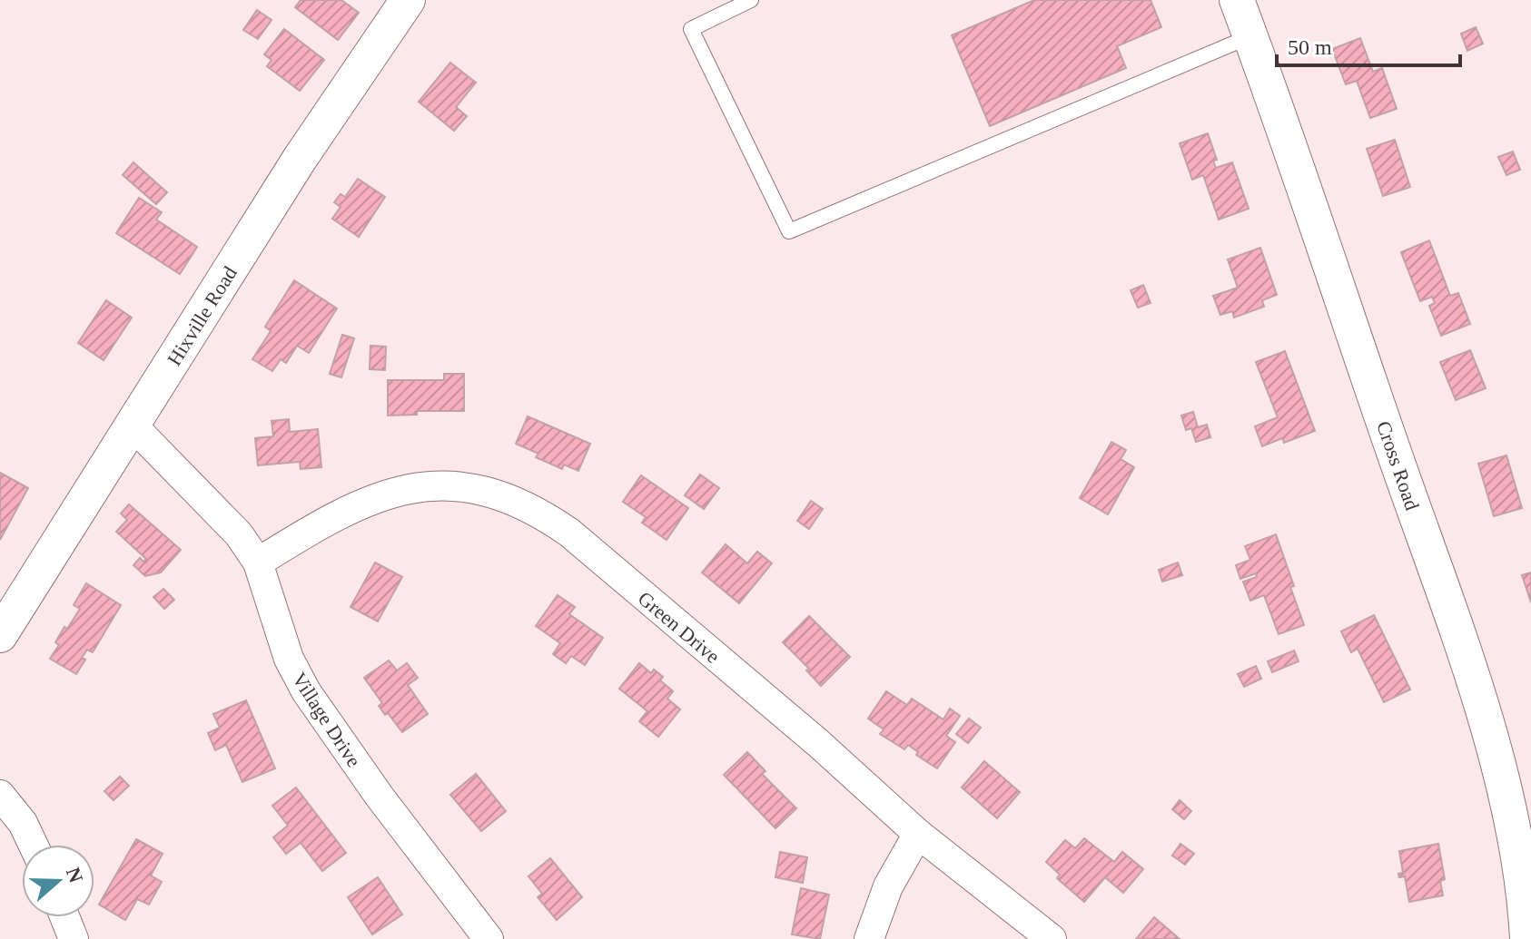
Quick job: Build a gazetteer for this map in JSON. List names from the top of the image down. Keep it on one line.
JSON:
{"streets":{"street":["Hixville Road","Cross Road","Green Drive","Village Drive"]},"crossings":[["Hixville Road","Village Drive"],["Green Drive","Village Drive"]],"scale_bar":"50 m","north":"right"}
